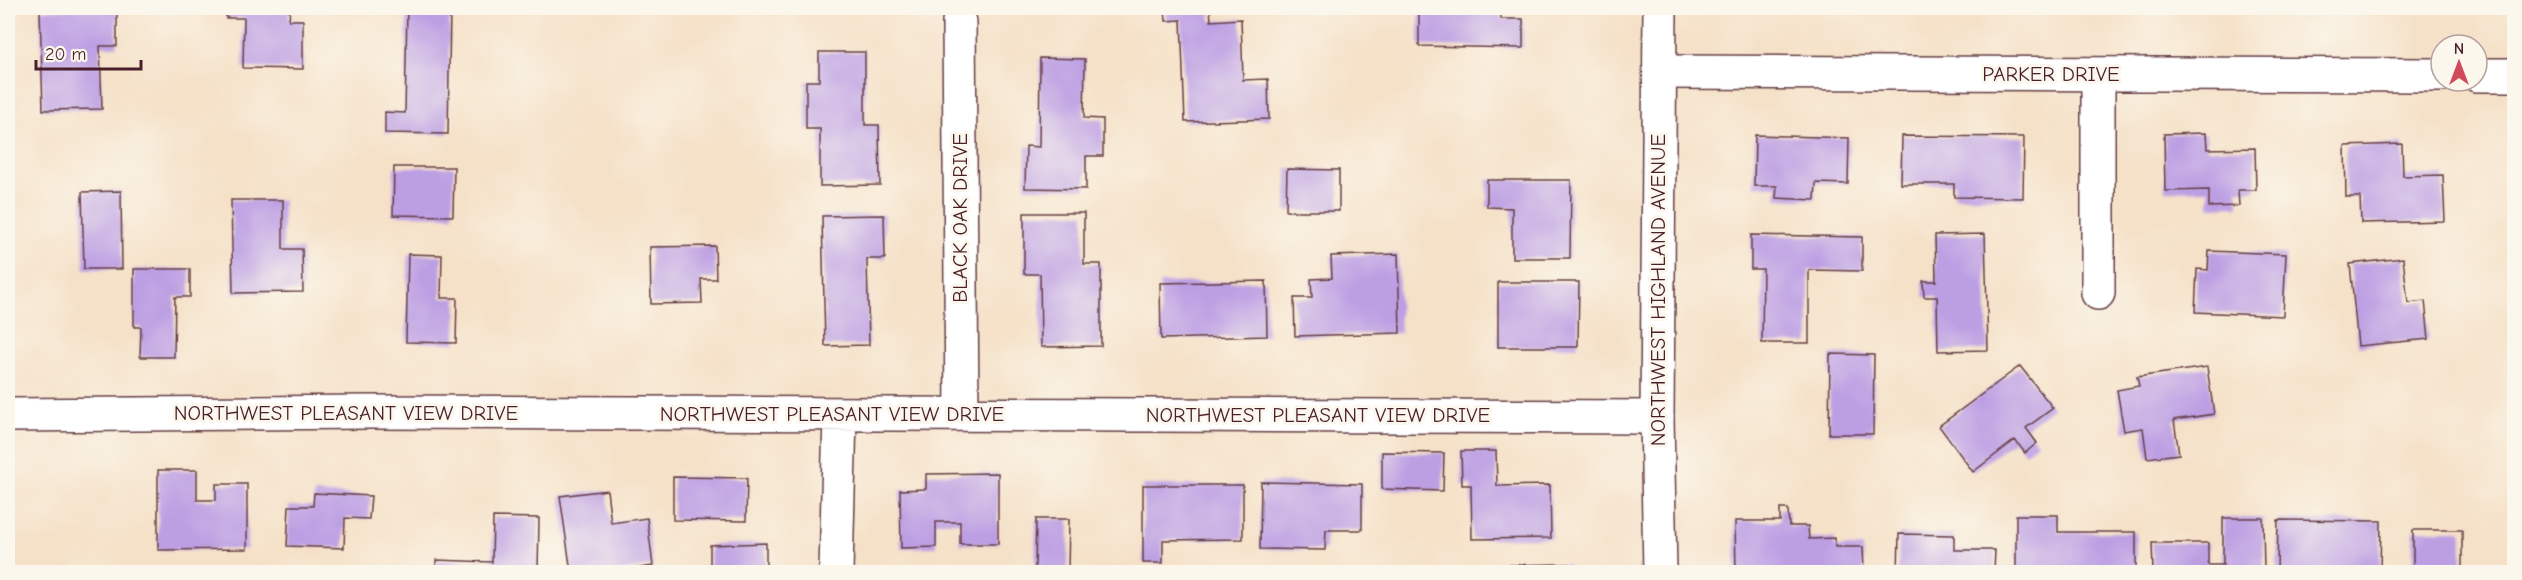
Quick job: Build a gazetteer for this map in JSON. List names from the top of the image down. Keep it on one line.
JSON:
{"streets":{"street":["PARKER DRIVE","BLACK OAK DRIVE","NORTHWEST HIGHLAND AVENUE","NORTHWEST PLEASANT VIEW DRIVE"]},"crossings":[["PARKER DRIVE","NORTHWEST HIGHLAND AVENUE"],["BLACK OAK DRIVE","NORTHWEST PLEASANT VIEW DRIVE"],["NORTHWEST HIGHLAND AVENUE","NORTHWEST PLEASANT VIEW DRIVE"]],"scale_bar":"20 m","north":"top"}
